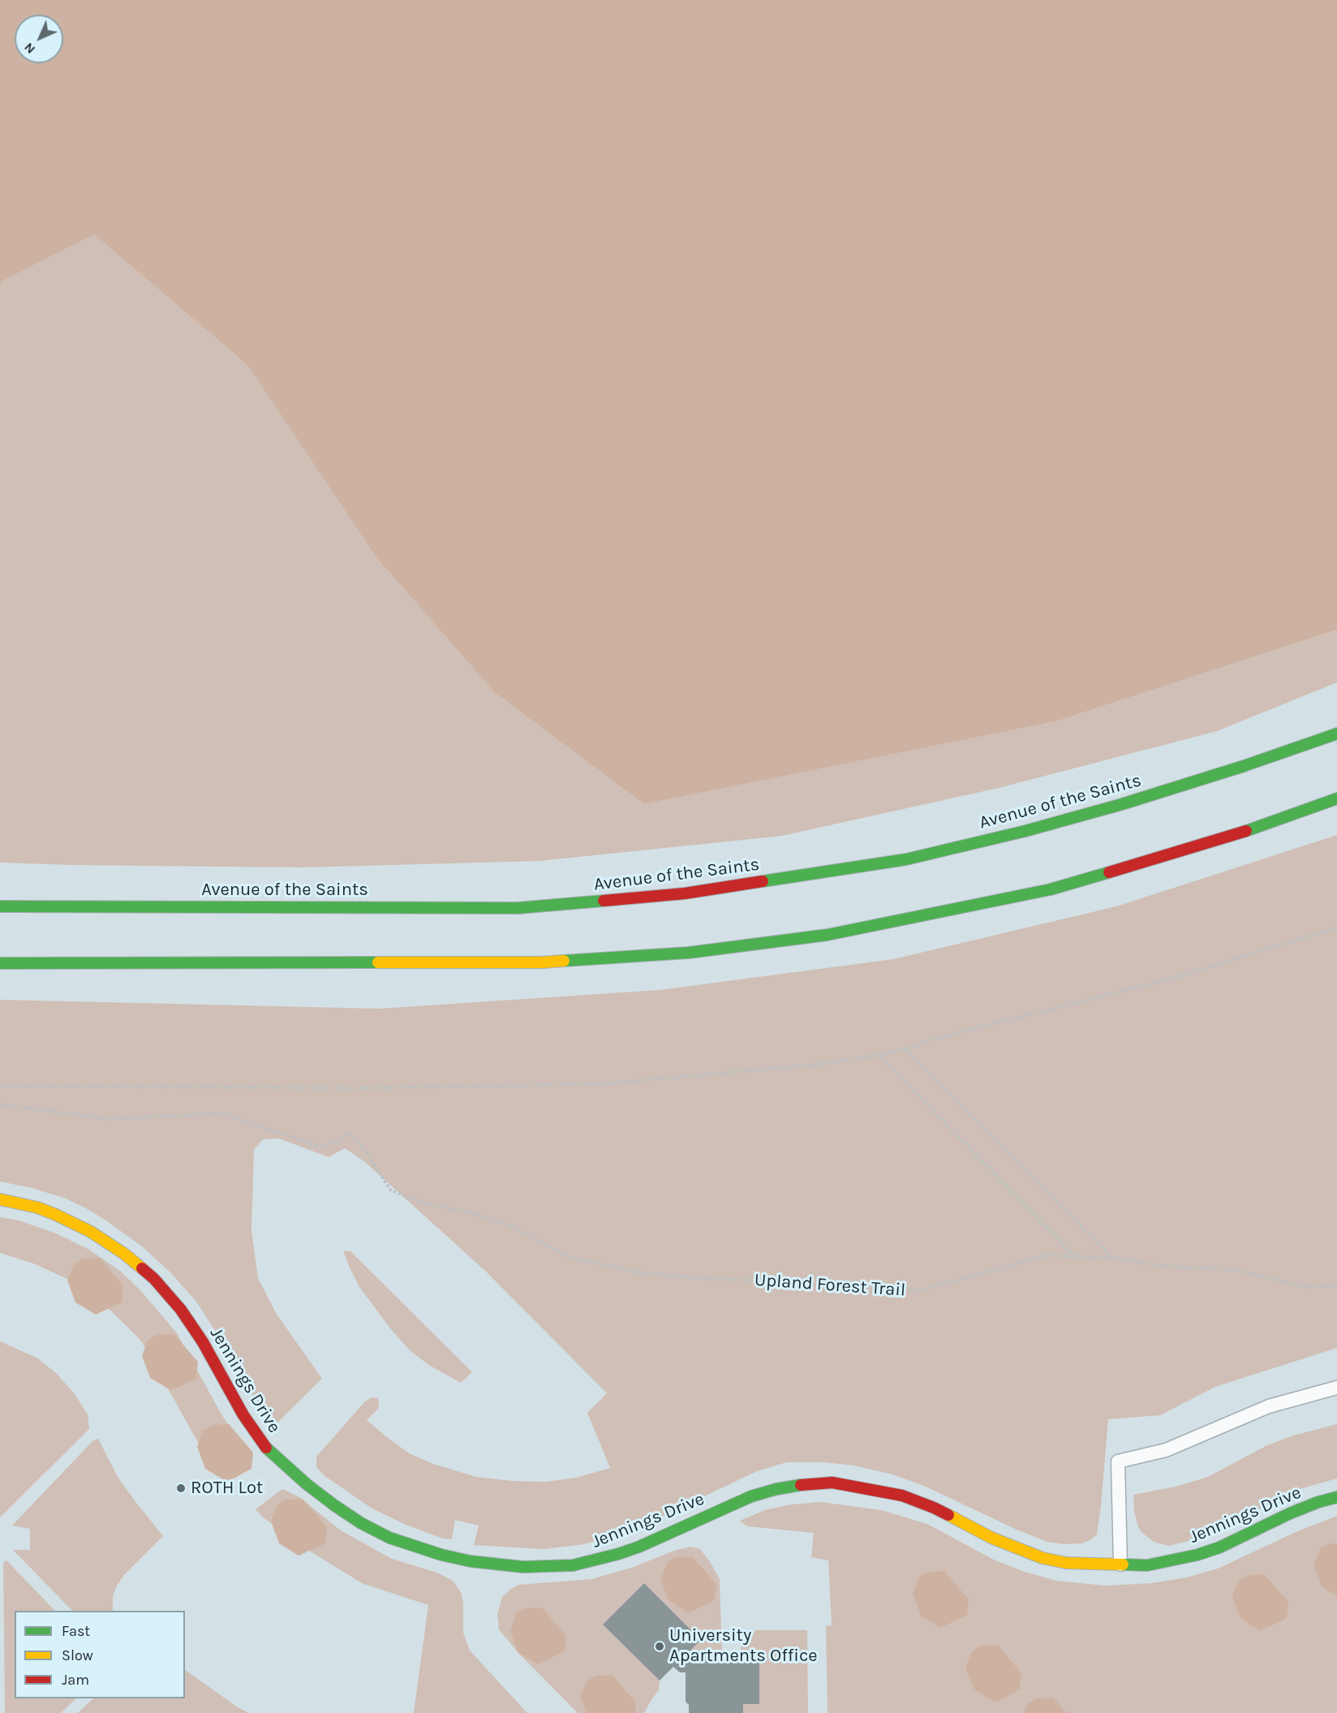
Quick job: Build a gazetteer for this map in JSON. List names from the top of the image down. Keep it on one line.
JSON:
{"streets":{"main road":["Avenue of the Saints","Jennings Drive"],"path":["Upland Forest Trail"]},"places":["ROTH Lot","University Apartments Office"],"legend":["Fast","Slow","Jam"],"north":"bottom left"}
